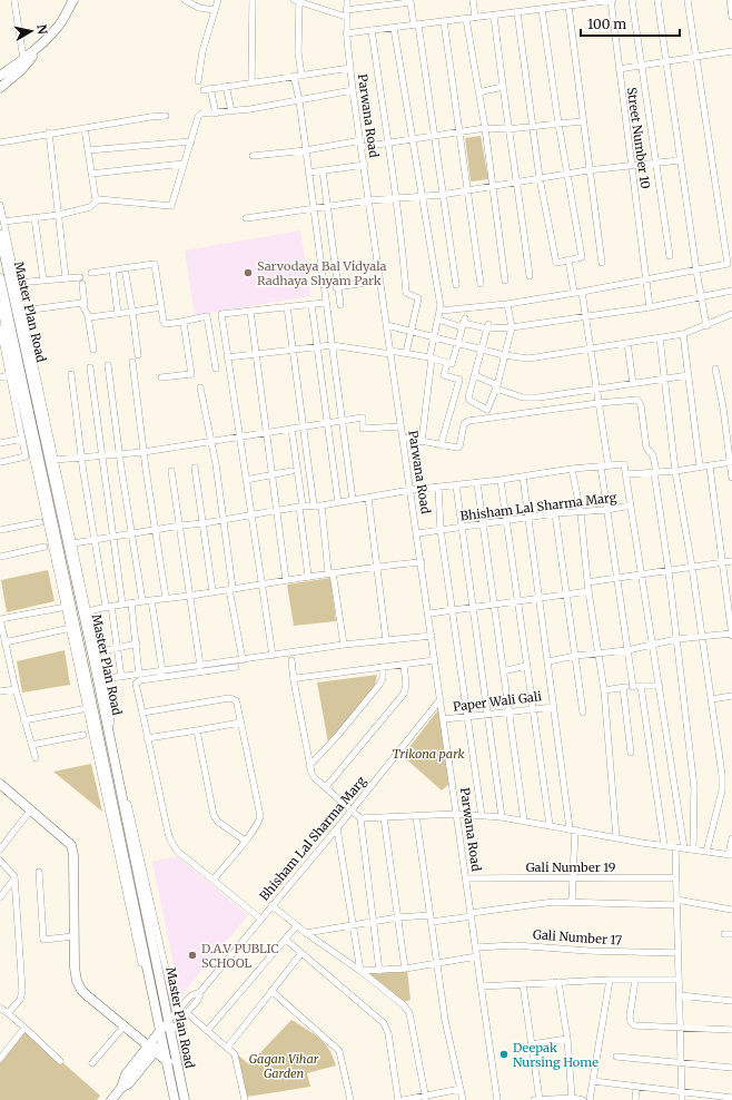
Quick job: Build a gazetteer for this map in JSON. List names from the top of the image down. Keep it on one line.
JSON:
{"streets":{"main road":["Master Plan Road"],"street":["Parwana Road","Street Number 10","Bhisham Lal Sharma Marg","Paper Wali Gali","Gali Number 19","Gali Number 17"]},"crossings":[["Parwana Road","Bhisham Lal Sharma Marg"],["Parwana Road","Paper Wali Gali"],["Parwana Road","Gali Number 19"],["Parwana Road","Gali Number 17"],["Master Plan Road","Bhisham Lal Sharma Marg"]],"parks":["Trikona park","Gagan Vihar Garden"],"places":["Sarvodaya Bal Vidyala Radhaya Shyam Park","D.A.V PUBLIC SCHOOL","Deepak Nursing Home"],"scale_bar":"100 m","north":"right"}
